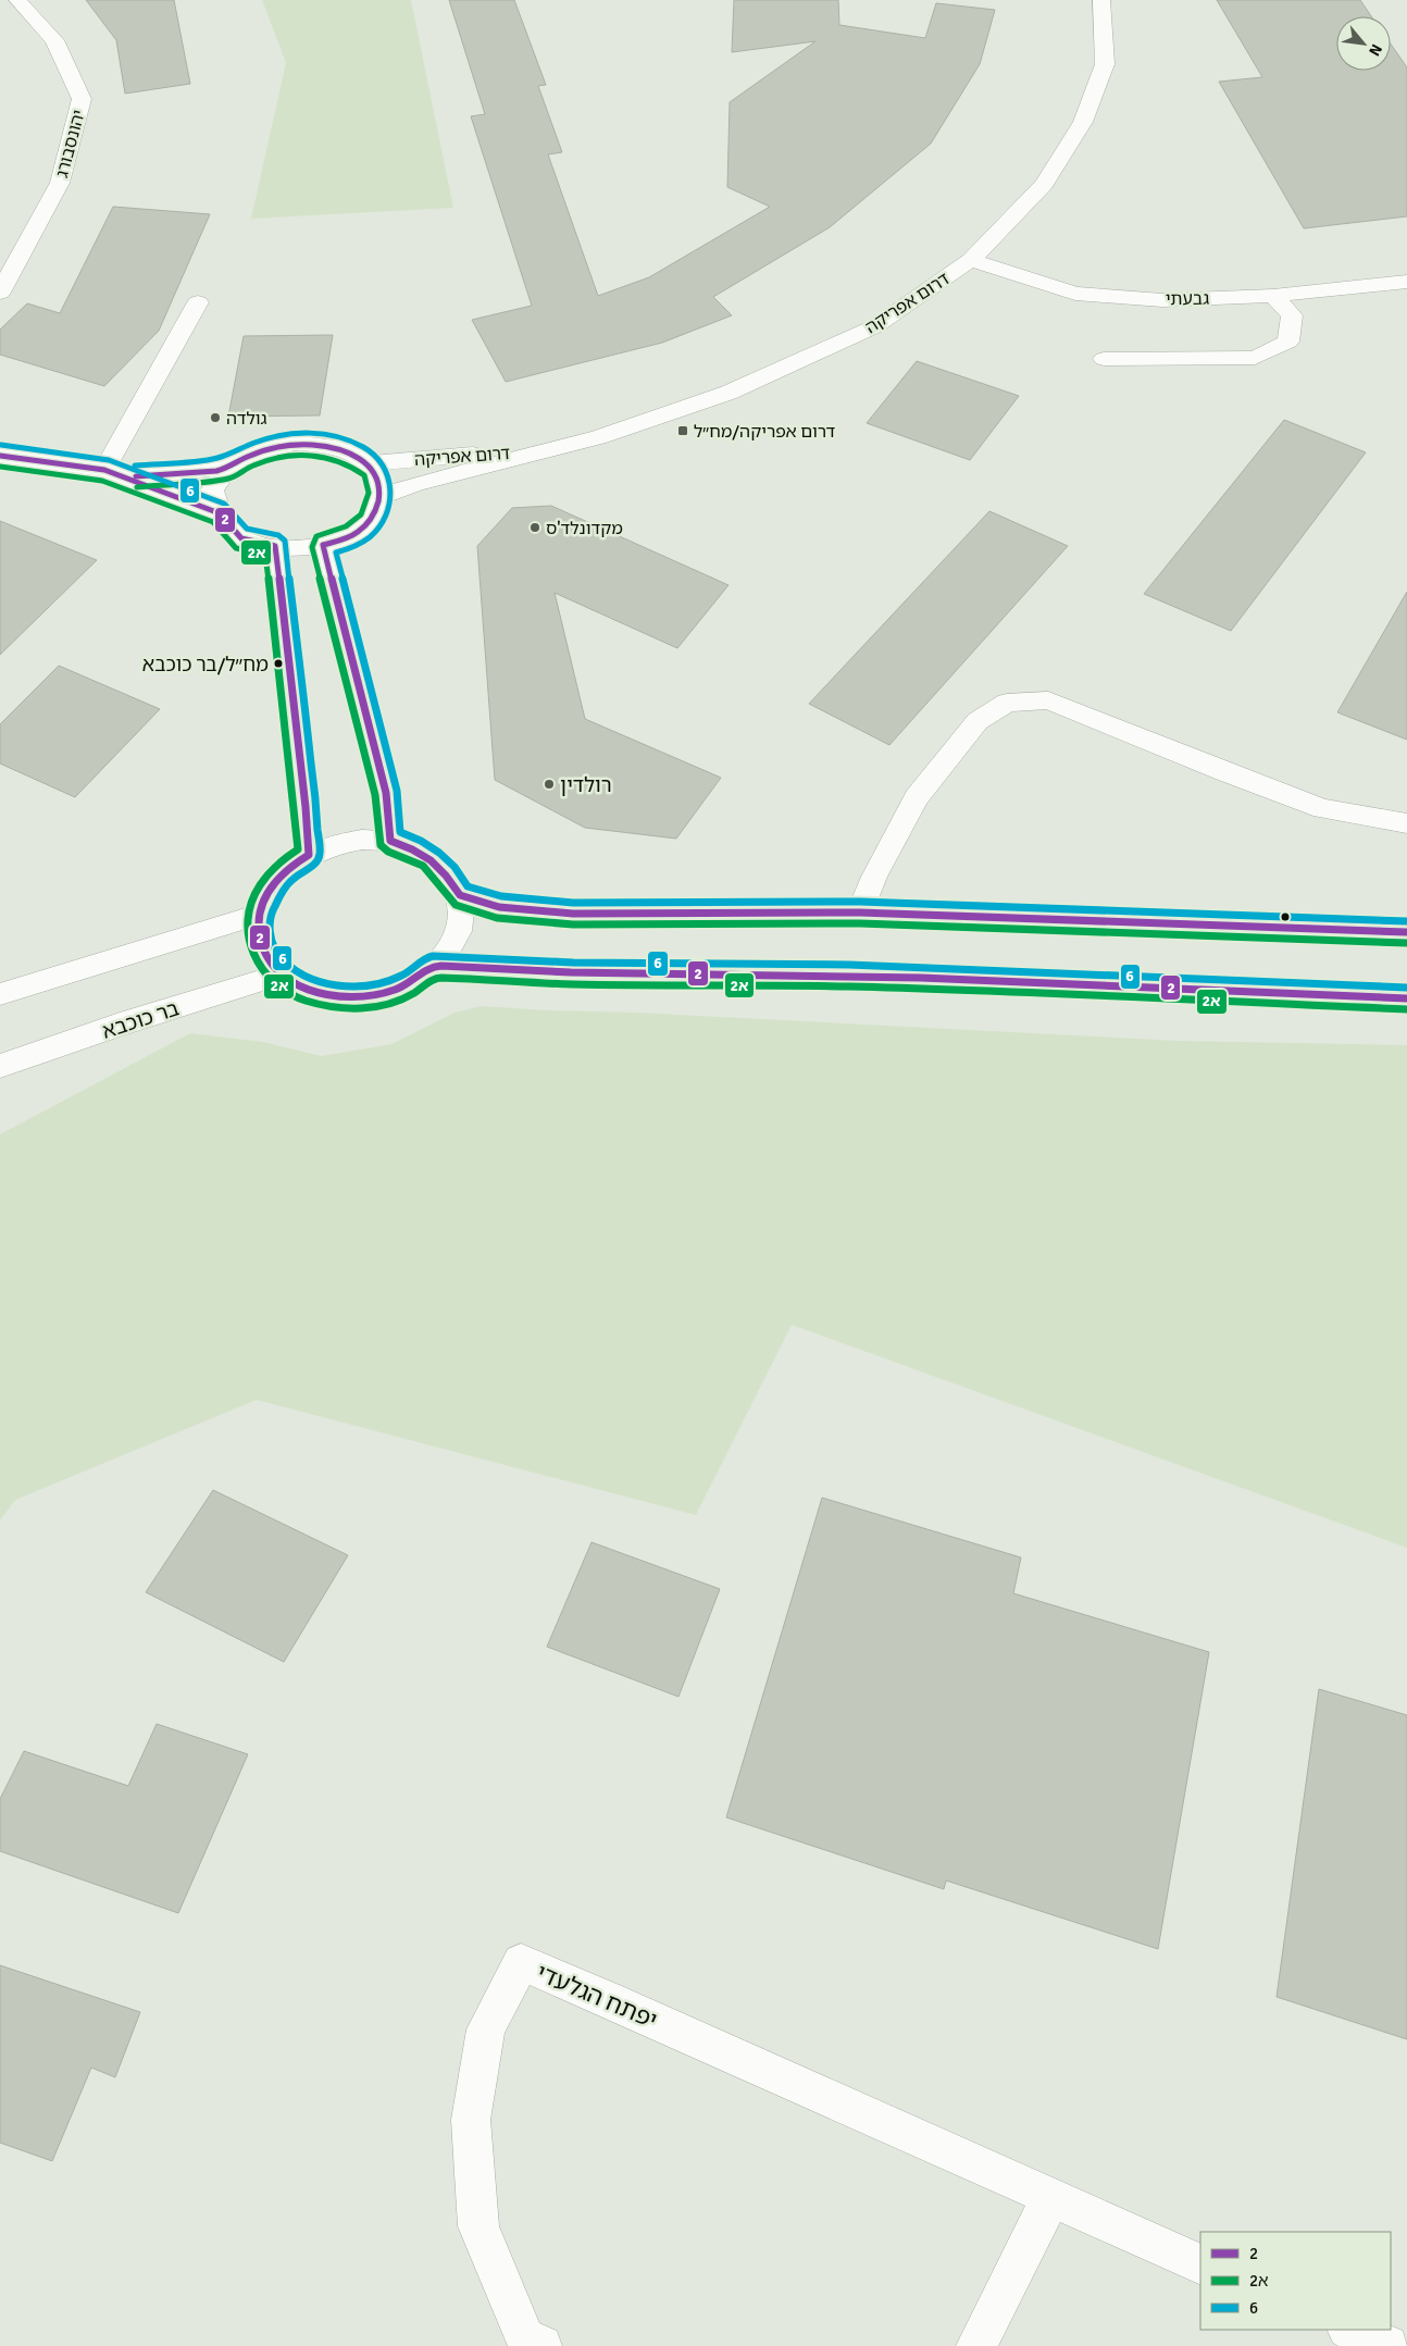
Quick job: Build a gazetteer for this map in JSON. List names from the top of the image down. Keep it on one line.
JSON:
{"streets":{"street":["יהונסבורג","גבעתי","דרום אפריקה","בר כוכבא","יפתח הגלעדי"]},"crossings":[["גבעתי","דרום אפריקה"]],"places":{"other":["גולדה","מקדונלד'ס","מח״ל/בר כוכבא","רולדין"],"transit":["דרום אפריקה/מח״ל"]},"lines":["transit line 6","transit line 2","transit line 2א"],"legend":["2","2א","6"],"north":"bottom right"}
